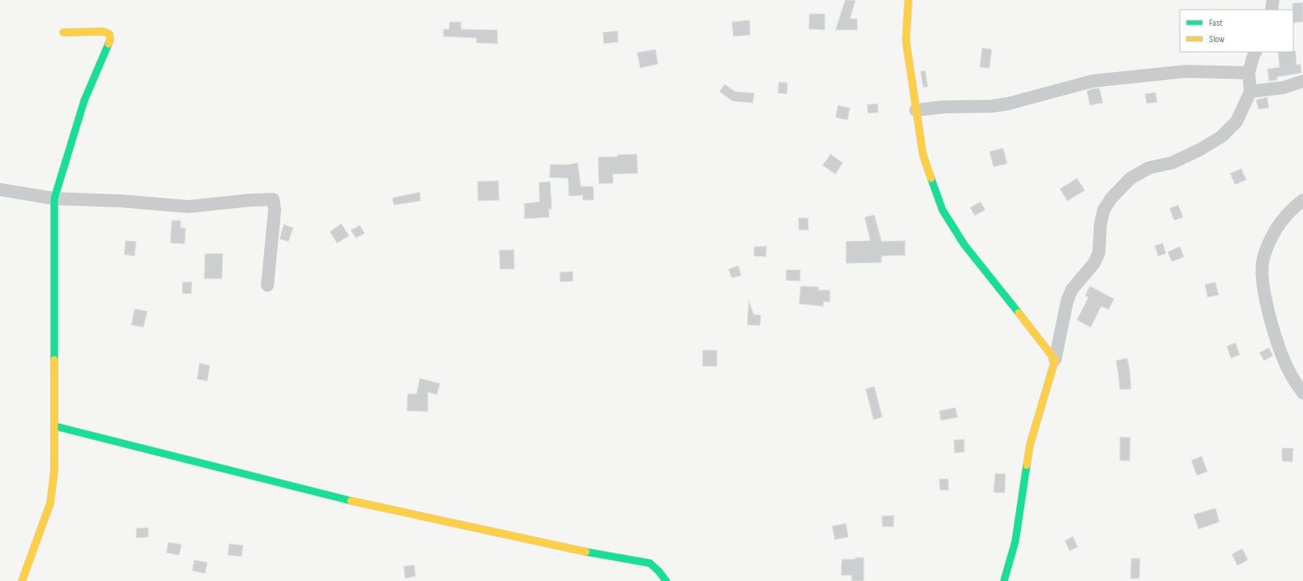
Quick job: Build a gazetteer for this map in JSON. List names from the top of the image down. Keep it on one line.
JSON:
{"legend":["Fast","Slow"]}
